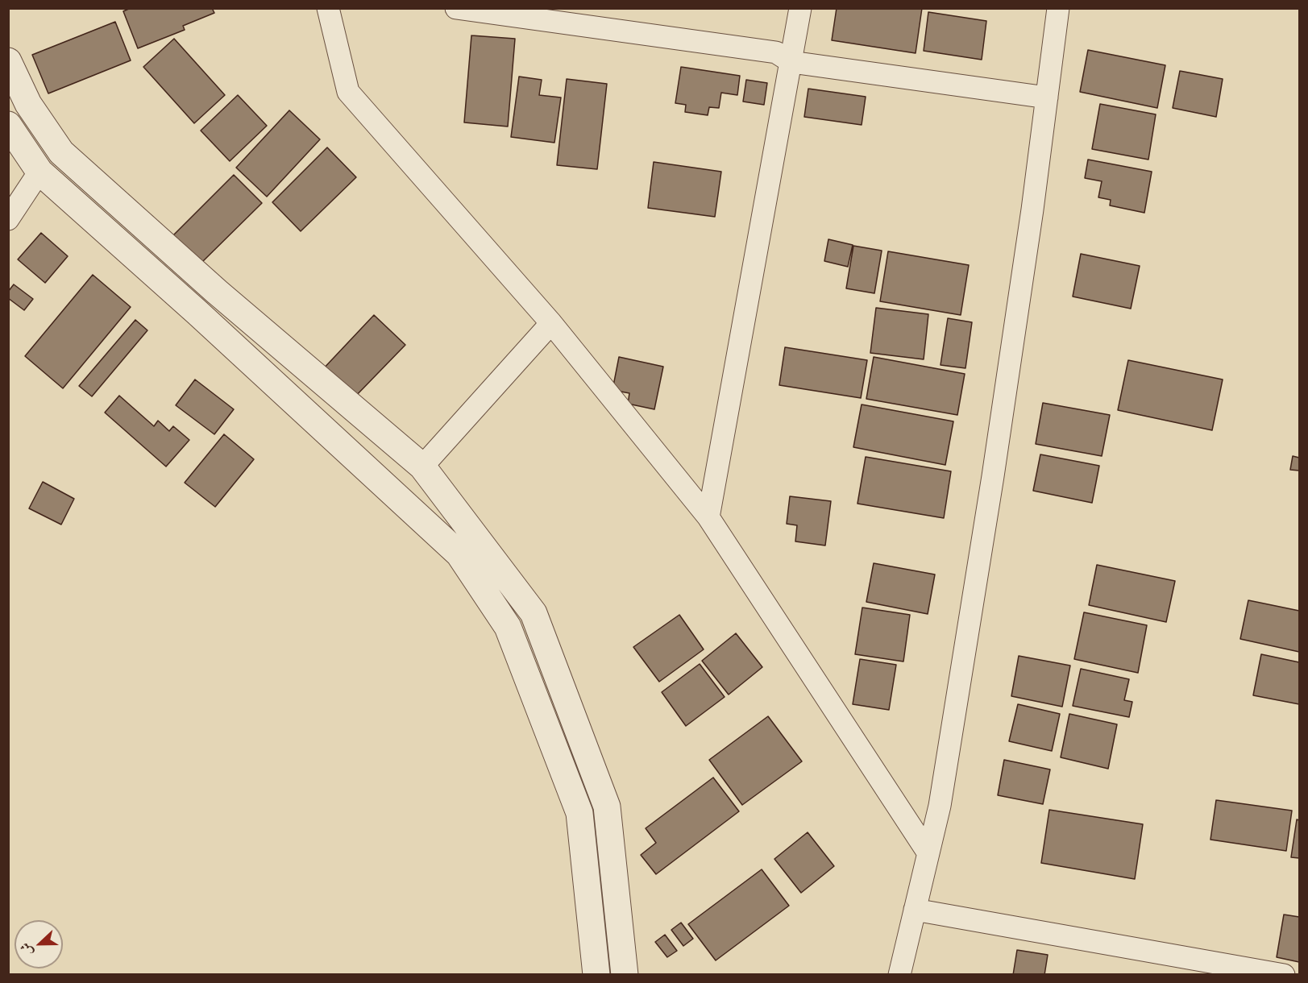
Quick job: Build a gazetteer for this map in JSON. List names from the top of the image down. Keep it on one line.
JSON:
{"north":"left"}
